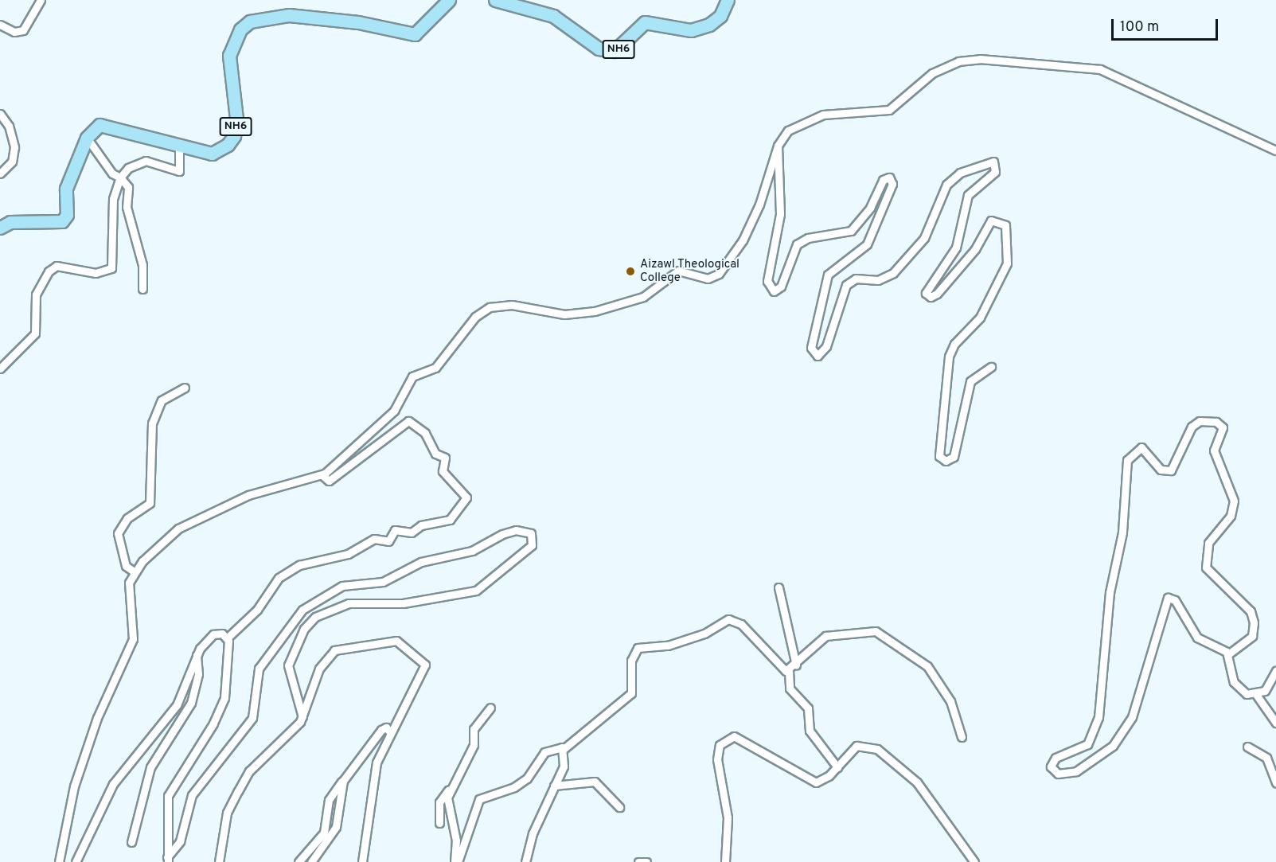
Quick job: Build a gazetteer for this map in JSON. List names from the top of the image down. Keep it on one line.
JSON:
{"streets":{"highway":["NH6"]},"places":["Aizawl Theological College"],"scale_bar":"100 m"}
